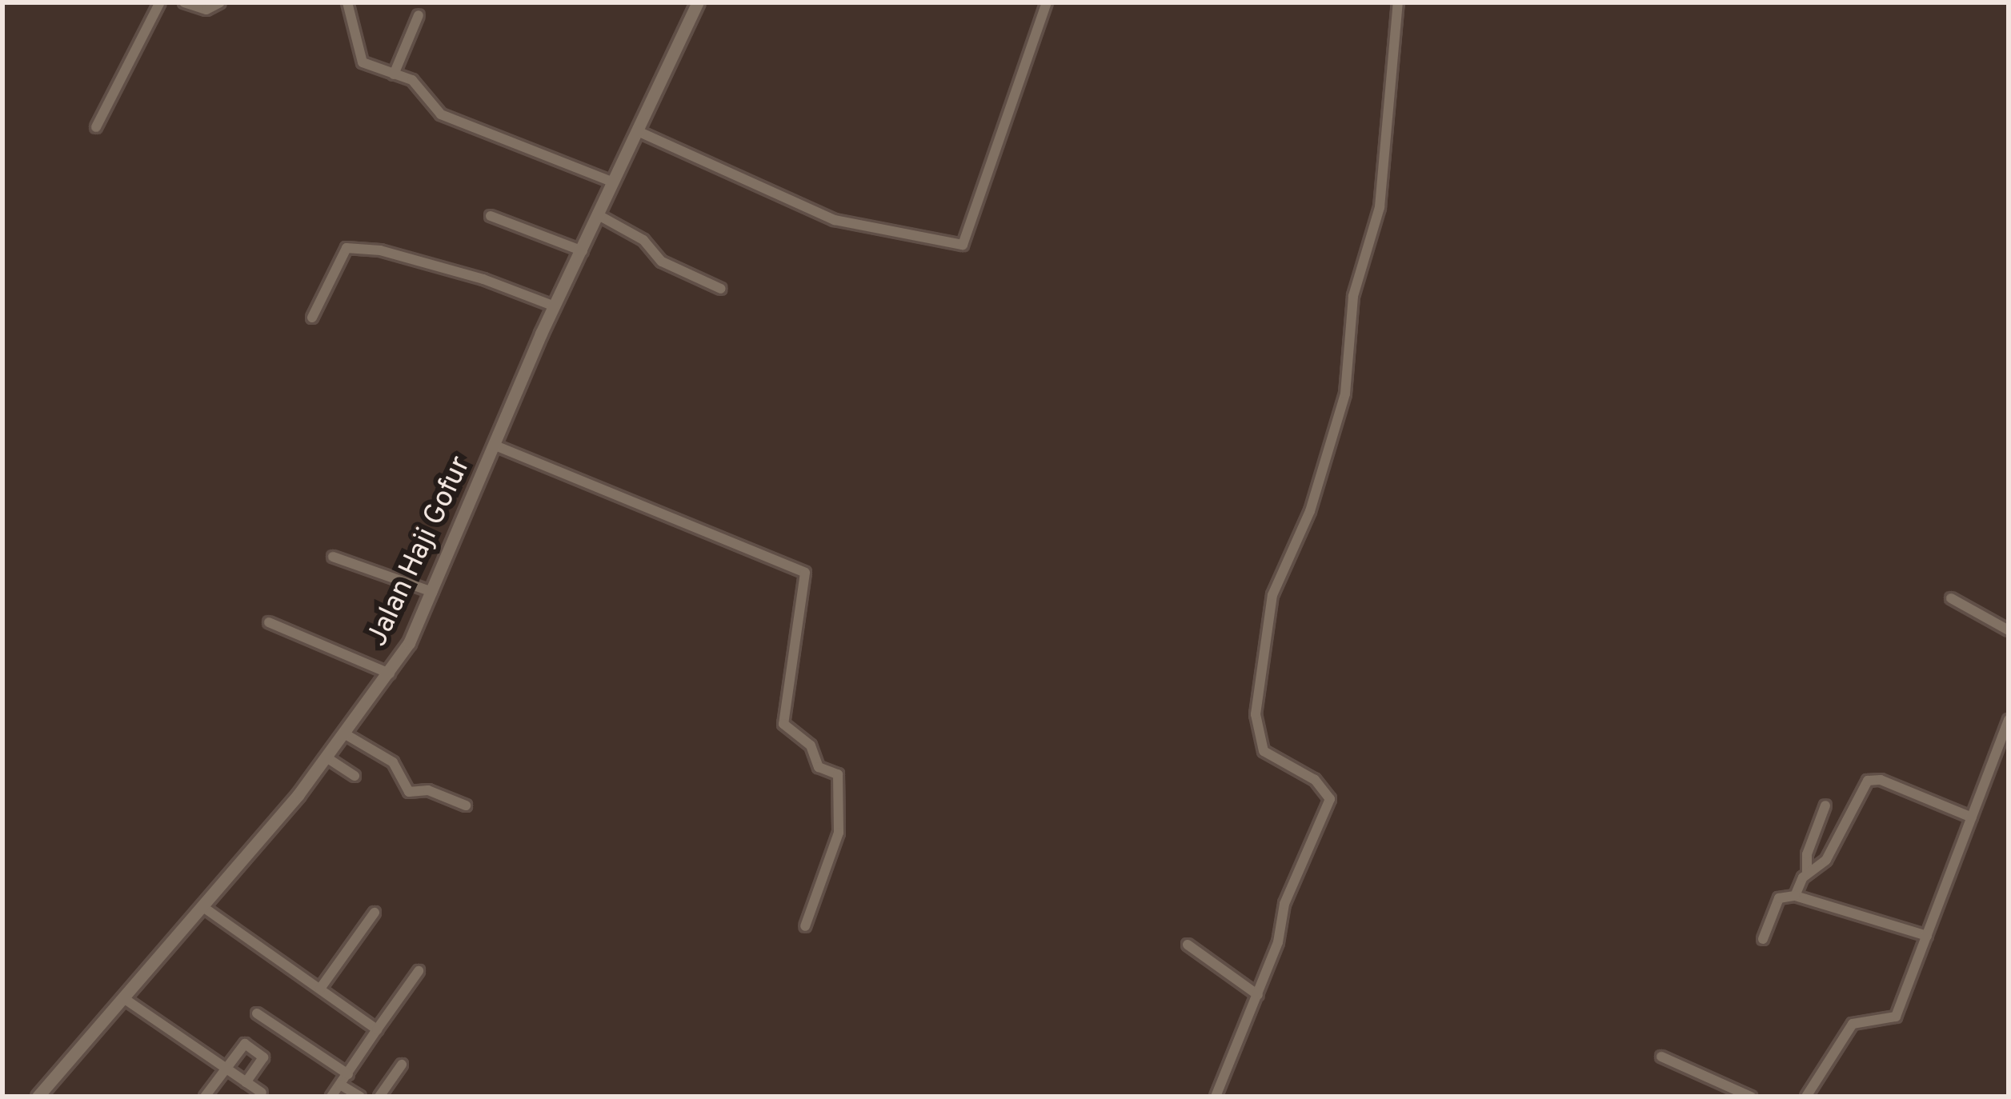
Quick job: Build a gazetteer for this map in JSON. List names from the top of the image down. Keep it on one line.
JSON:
{"streets":{"street":["Jalan Haji Gofur"]}}
